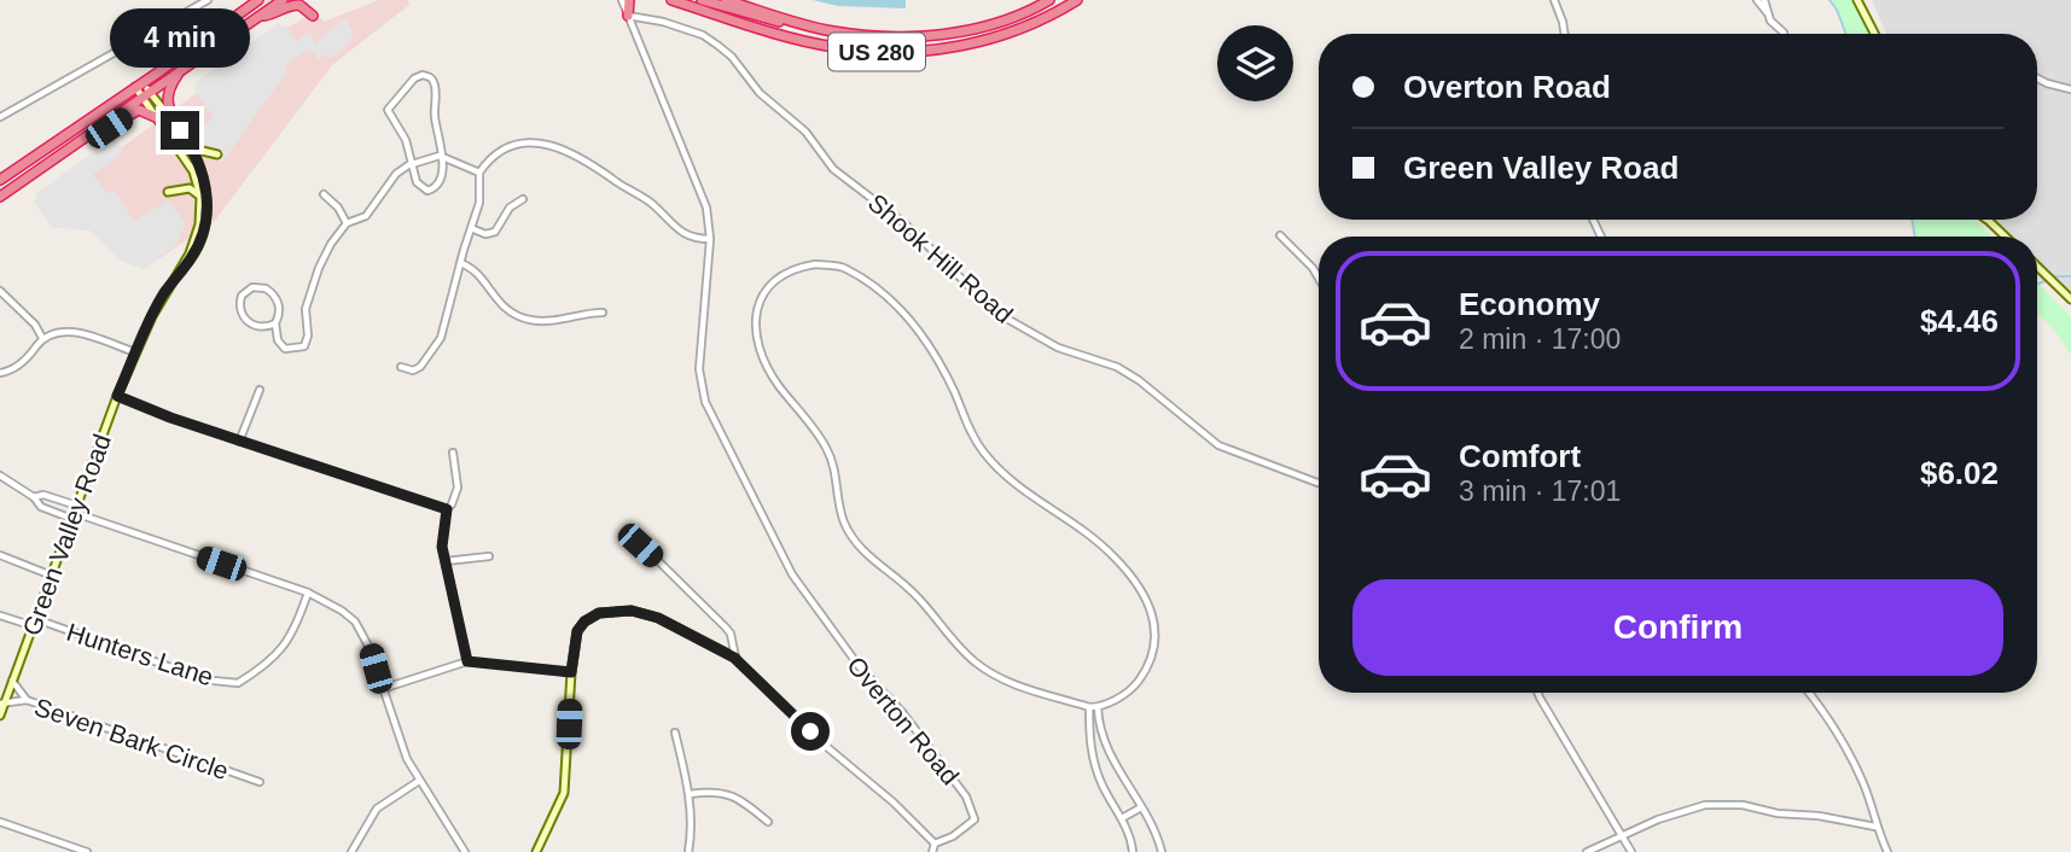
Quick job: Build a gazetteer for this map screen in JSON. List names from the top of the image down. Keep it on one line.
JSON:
{"streets":{"highway":["US 280"],"street":["Shook Hill Road","Green Valley Road","Hunters Lane","Overton Road","Seven Bark Circle"]},"crossings":[["Shook Hill Road","Overton Road"],["Green Valley Road","Hunters Lane"],["Green Valley Road","Seven Bark Circle"]],"page":{"bubble":"4 min","banner":["Overton Road","Green Valley Road"],"list":[{"name":"Economy","note":"2 min · 17:00","value":"$4.46"},{"name":"Comfort","note":"3 min · 17:01","value":"$6.02"}],"buttons":"Confirm"}}
